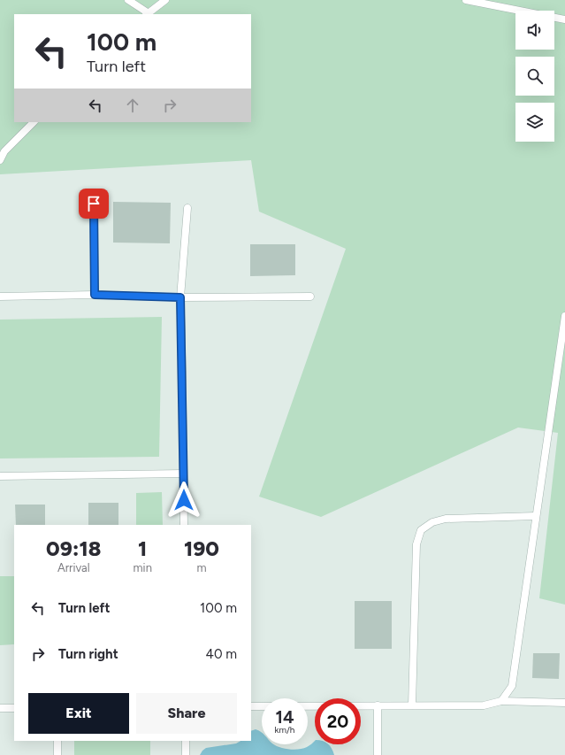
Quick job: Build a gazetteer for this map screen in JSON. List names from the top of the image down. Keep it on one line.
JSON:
{"page":{"turn":["100 m","Turn left"],"eta":["09:18","Arrival","1","min","190","m"],"list":[{"name":"Turn left","value":"100 m"},{"name":"Turn right","value":"40 m"}],"buttons":["Exit","Share"],"speed":"14 km/h","limit":"20"}}
